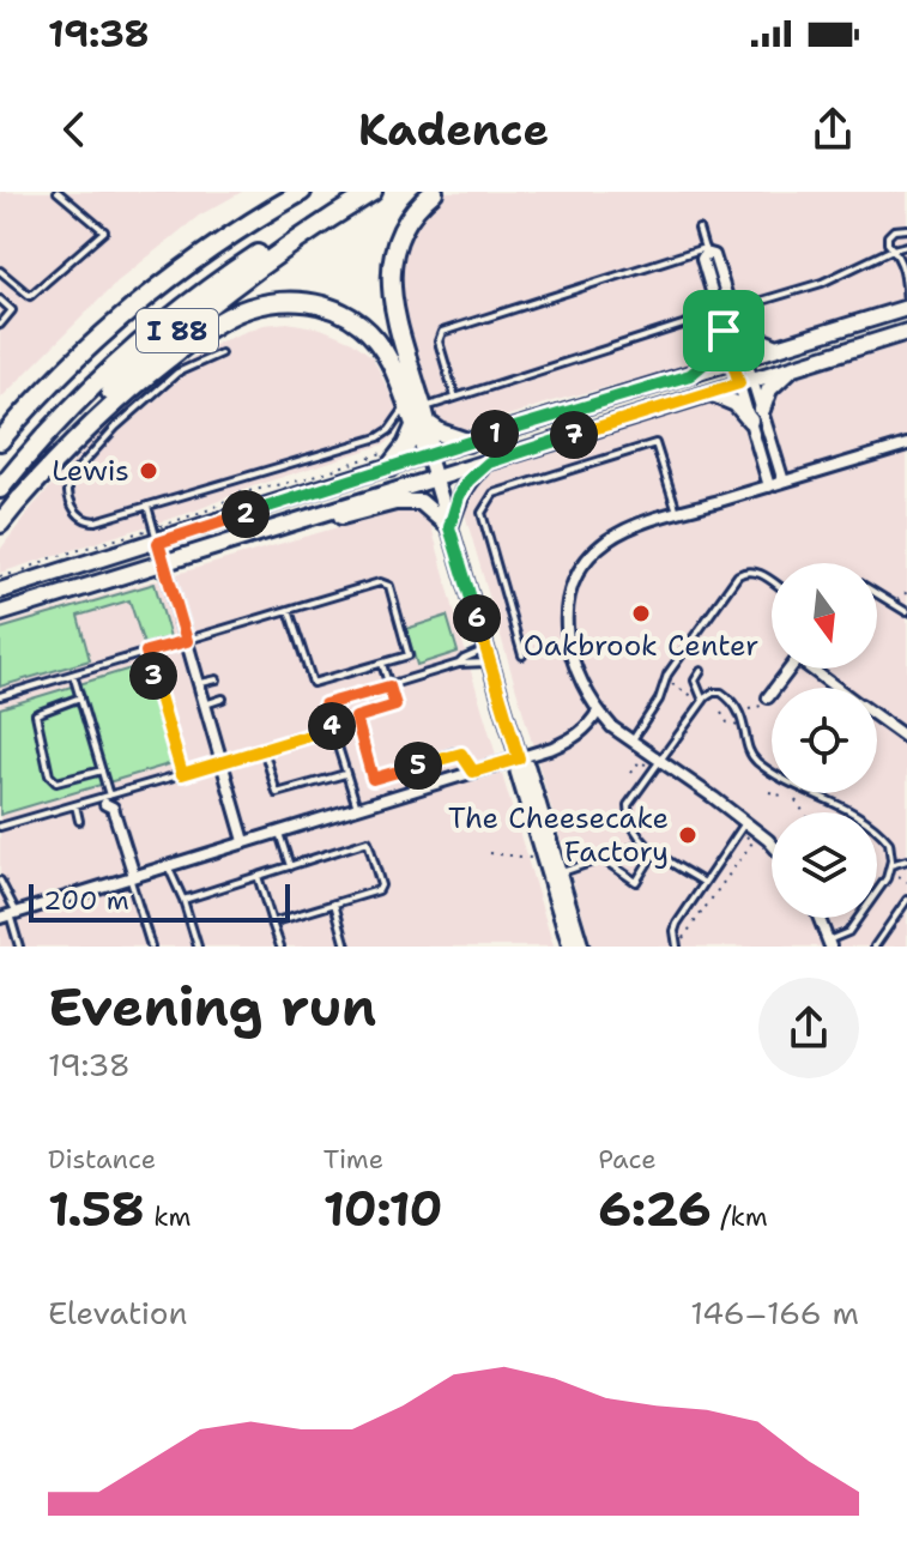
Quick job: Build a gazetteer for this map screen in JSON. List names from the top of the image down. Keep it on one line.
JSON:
{"streets":{"highway":["I 88"]},"places":["Lewis","Oakbrook Center","The Cheesecake Factory"],"scale_bar":"200 m","north":"bottom","page":{"status":"19:38","header":"Kadence","pins":["1","7","2","6","3","4","5"],"scale":"200 m","heading":["Evening run","19:38"],"stats":[["Distance","1.58 km"],["Time","10:10"],["Pace","6:26 /km"]],"chart":["Elevation","146–166 m"]}}
